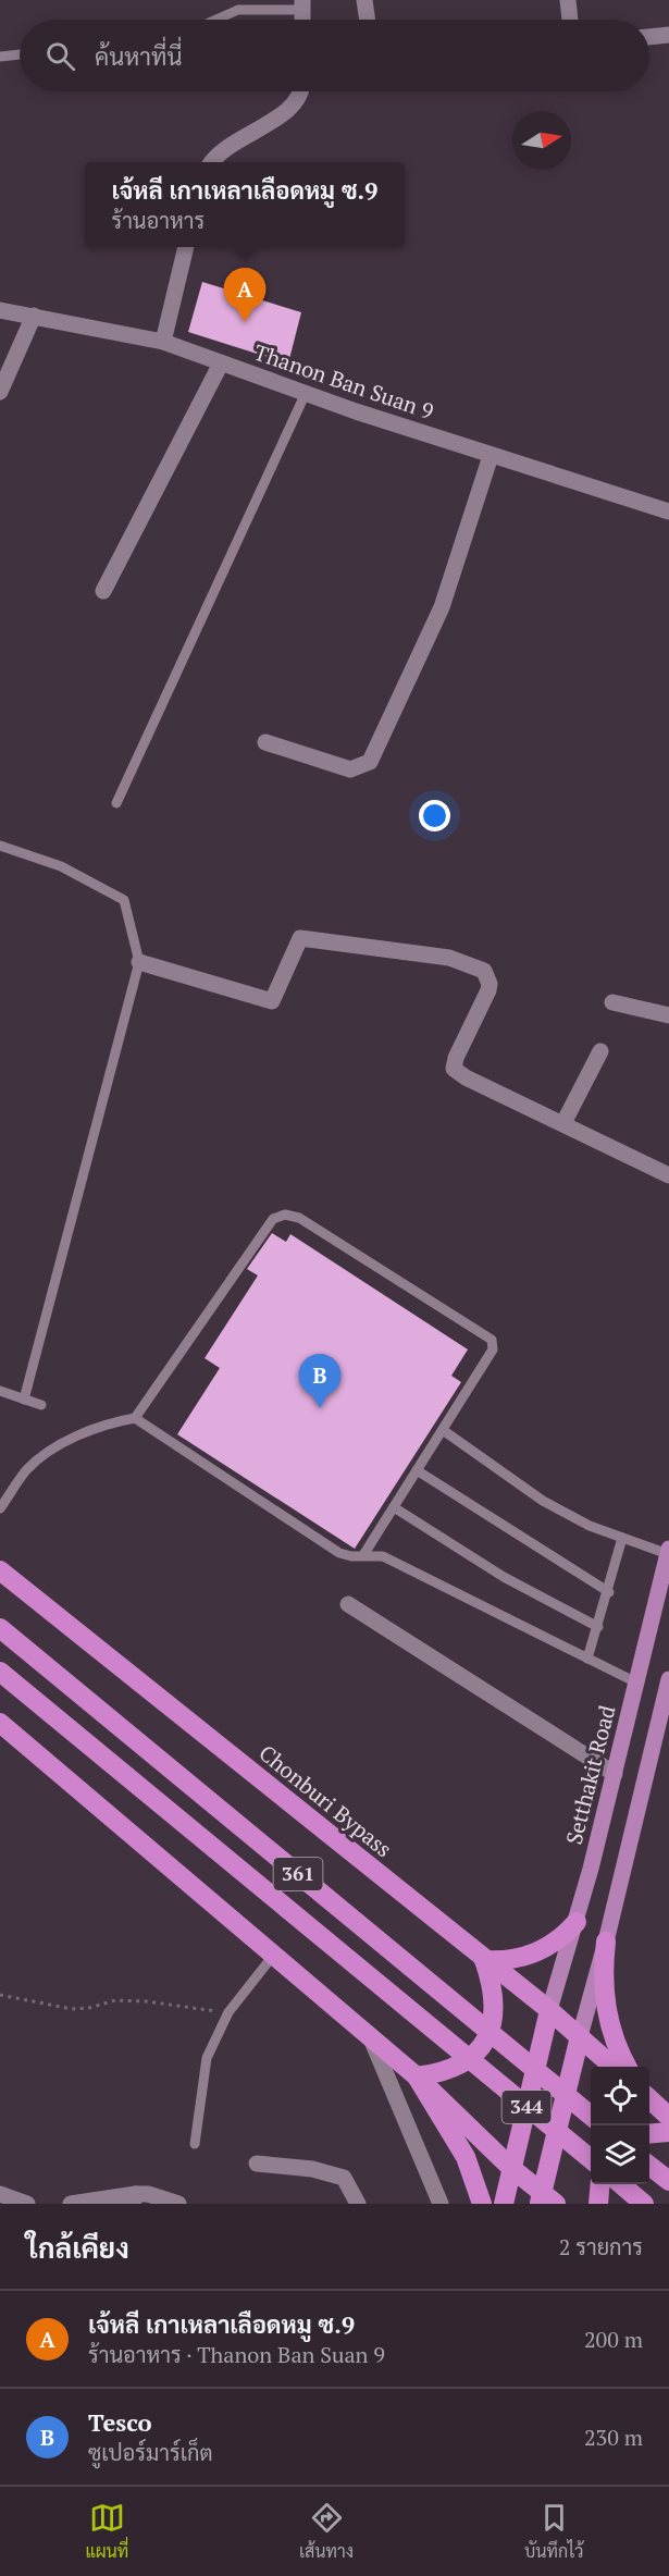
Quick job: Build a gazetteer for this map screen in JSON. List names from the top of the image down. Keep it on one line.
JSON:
{"streets":{"highway":["Chonburi Bypass","361","344"],"main road":["Setthakit Road"],"street":["Thanon Ban Suan 9"]},"crossings":[["Setthakit Road","Chonburi Bypass"],["Setthakit Road","344"],["Chonburi Bypass","344"]],"north":"right","page":{"search":"ค้นหาที่นี่","popup":["เจ้หลี เกาเหลาเลือดหมู ซ.9","ร้านอาหาร"],"pins":["A","B"],"heading":["ใกล้เคียง","2 รายการ"],"list":[{"mark":"A","name":"เจ้หลี เกาเหลาเลือดหมู ซ.9","note":"ร้านอาหาร · Thanon Ban Suan 9","value":"200 m"},{"mark":"B","name":"Tesco","note":"ซูเปอร์มาร์เก็ต","value":"230 m"}],"nav":["แผนที่","เส้นทาง","บันทึกไว้"]}}
